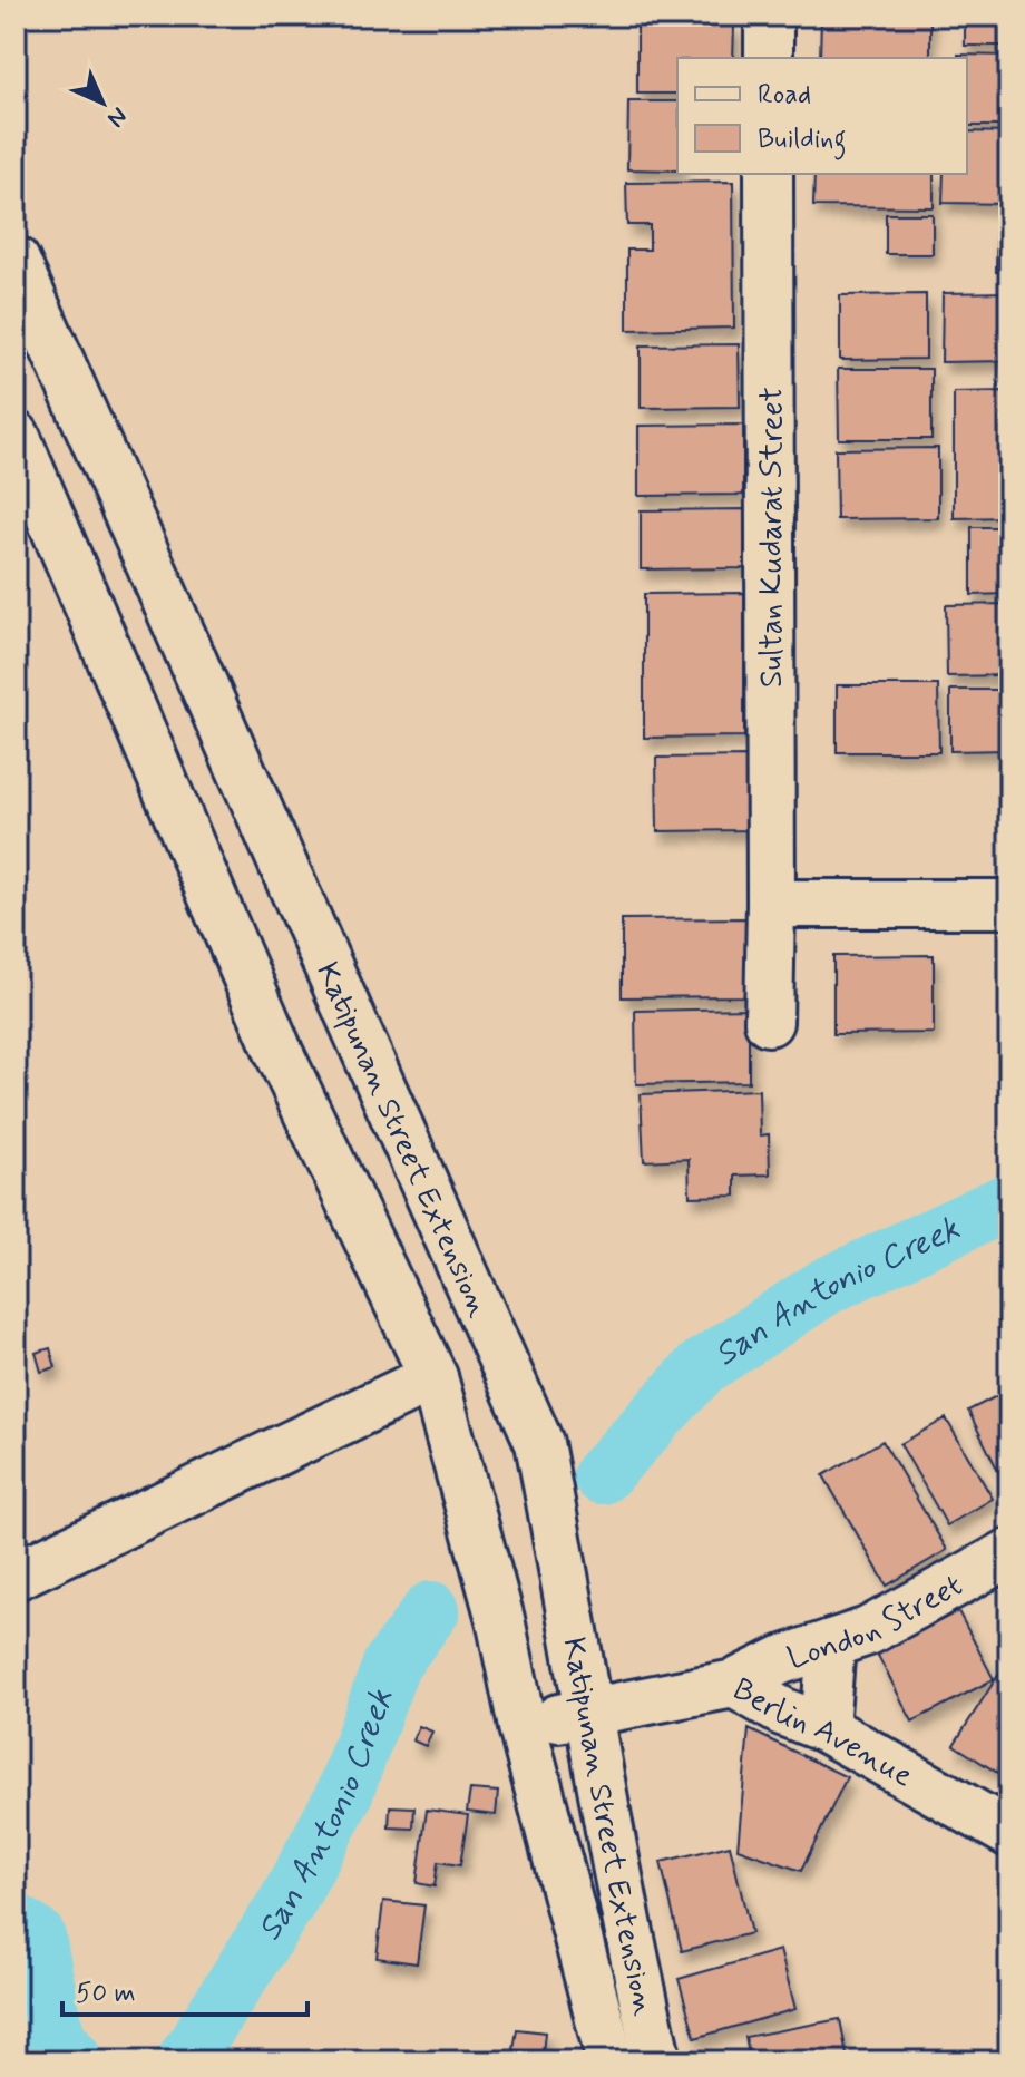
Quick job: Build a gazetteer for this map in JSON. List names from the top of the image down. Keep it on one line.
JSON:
{"streets":{"street":["Sultan Kudarat Street","Katipunan Street Extension","London Street","Berlin Avenue"]},"crossings":[["Katipunan Street Extension","Berlin Avenue"],["London Street","Berlin Avenue"]],"water":["San Antonio Creek"],"legend":["Road","Building"],"scale_bar":"50 m","north":"bottom right"}
